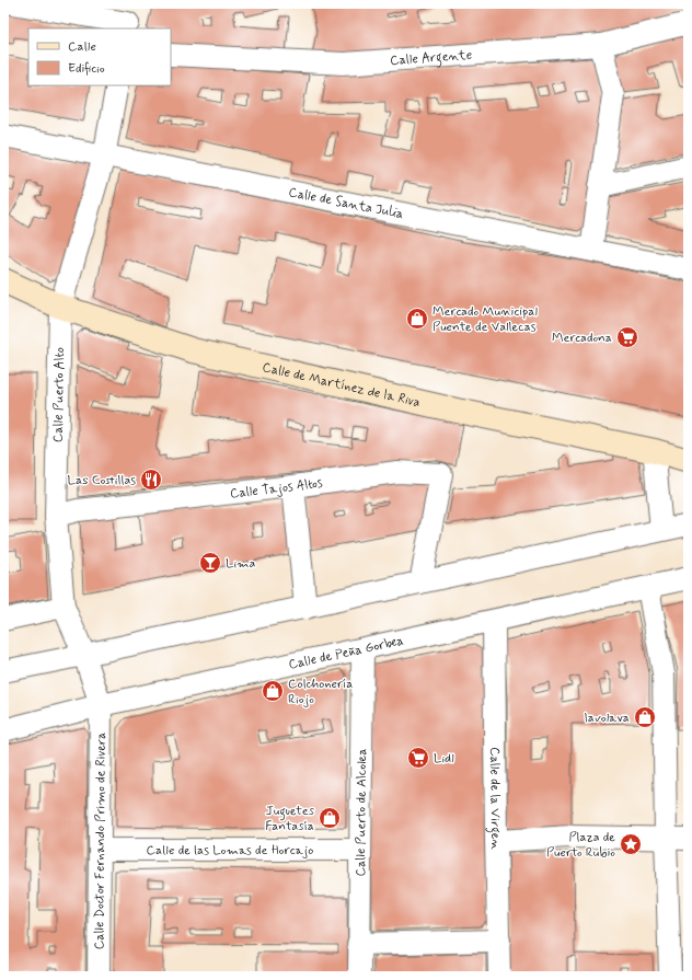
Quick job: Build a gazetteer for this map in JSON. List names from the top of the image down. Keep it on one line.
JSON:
{"streets":{"street":["Calle Argente","Calle de Santa Julia","Calle de Martínez de la Riva","Calle Puerto Alto","Calle Tajos Altos","Calle de Peña Gorbea","Calle de la Virgen","Calle Puerto de Alcolea","Calle Doctor Fernando Primo de Rivera","Calle de las Lomas de Horcajo"]},"crossings":[["Calle de Santa Julia","Calle Puerto Alto"],["Calle de Martínez de la Riva","Calle Puerto Alto"],["Calle Puerto Alto","Calle Tajos Altos"],["Calle Puerto Alto","Calle de Peña Gorbea"],["Calle Puerto Alto","Calle Doctor Fernando Primo de Rivera"],["Calle de Peña Gorbea","Calle de la Virgen"],["Calle de Peña Gorbea","Calle Puerto de Alcolea"],["Calle de Peña Gorbea","Calle Doctor Fernando Primo de Rivera"],["Calle Puerto de Alcolea","Calle de las Lomas de Horcajo"],["Calle Doctor Fernando Primo de Rivera","Calle de las Lomas de Horcajo"]],"places":{"shop":["Mercado Municipal Puente de Vallecas","Colchonería Riojo","lavolava","Juguetes Fantasía"],"supermarket":["Mercadona","Lidl"],"restaurant":["Las Costillas"],"bar":["Lima"],"place":["Plaza de Puerto Rubio"]},"legend":["Calle","Edificio"]}
